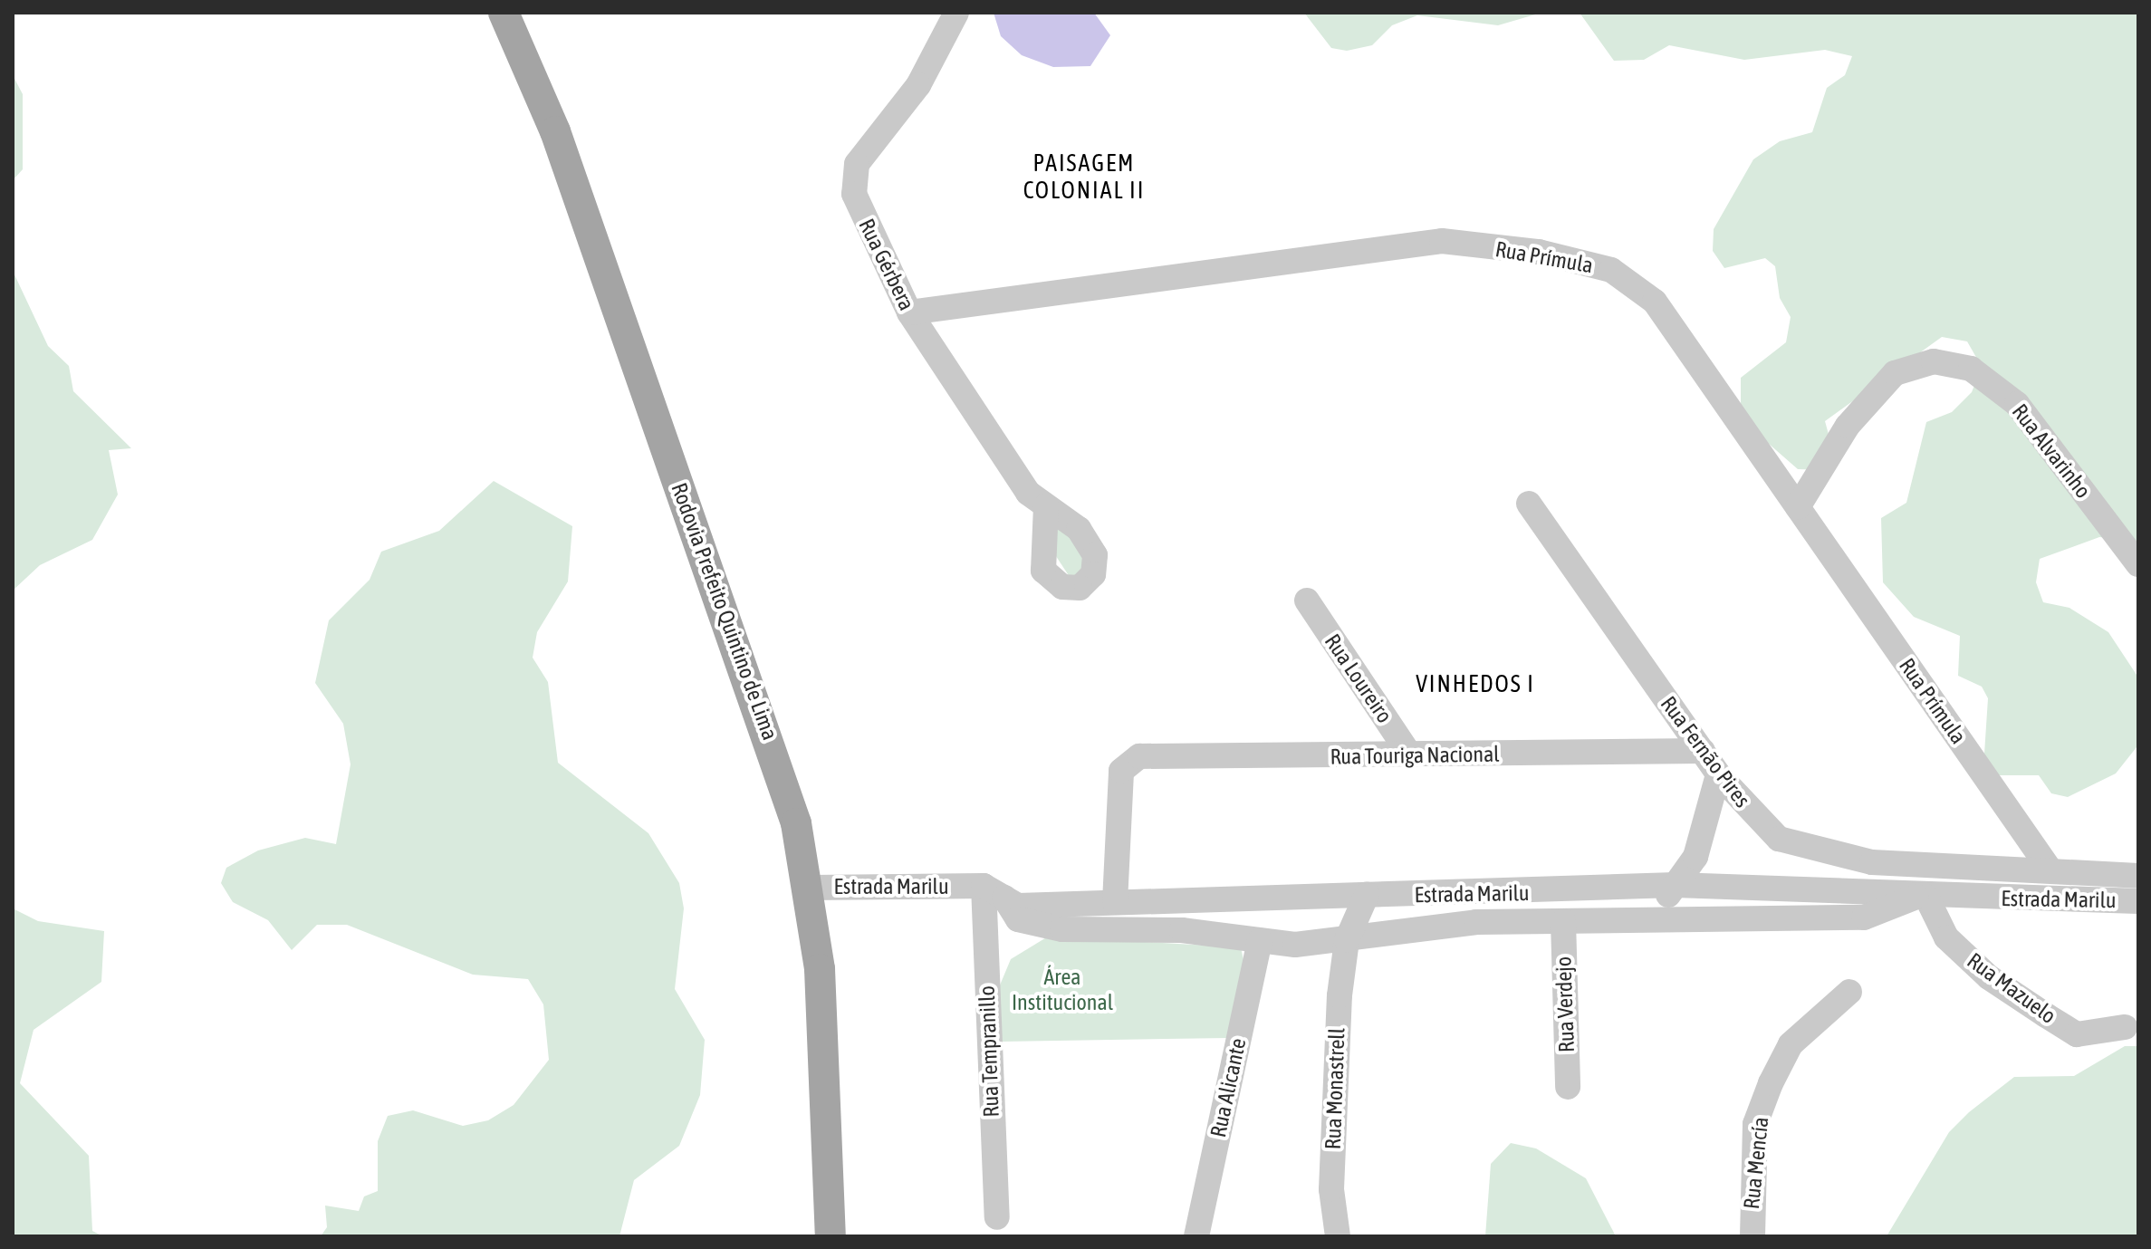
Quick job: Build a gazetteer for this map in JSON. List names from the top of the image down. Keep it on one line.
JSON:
{"streets":{"main road":["Rodovia Prefeito Quintino de Lima"],"street":["Rua Prímula","Rua Gérbera","Rua Alvarinho","Rua Loureiro","Rua Fernão Pires","Rua Touriga Nacional","Estrada Marilu","Rua Mazuelo","Rua Verdejo","Rua Tempranillo","Rua Alicante","Rua Monastrell","Rua Mencía"]},"crossings":[["Rua Prímula","Rua Gérbera"],["Rua Prímula","Rua Alvarinho"],["Rua Prímula","Rua Fernão Pires"],["Rodovia Prefeito Quintino de Lima","Estrada Marilu"],["Rua Loureiro","Rua Touriga Nacional"],["Rua Fernão Pires","Rua Touriga Nacional"],["Rua Touriga Nacional","Estrada Marilu"],["Estrada Marilu","Rua Mazuelo"],["Estrada Marilu","Rua Tempranillo"]],"districts":["PAISAGEM COLONIAL II","VINHEDOS I"],"parks":["Área Institucional"]}
